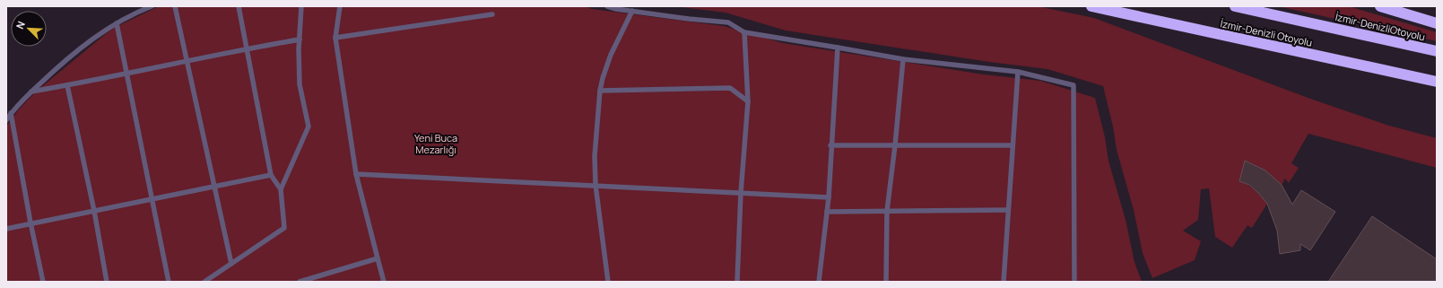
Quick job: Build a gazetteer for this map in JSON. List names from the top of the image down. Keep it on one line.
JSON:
{"streets":{"highway":["İzmir-DenizliOtoyolu","İzmir-Denizli Otoyolu"]},"parks":["Yeni Buca Mezarlığı"],"north":"top left"}
